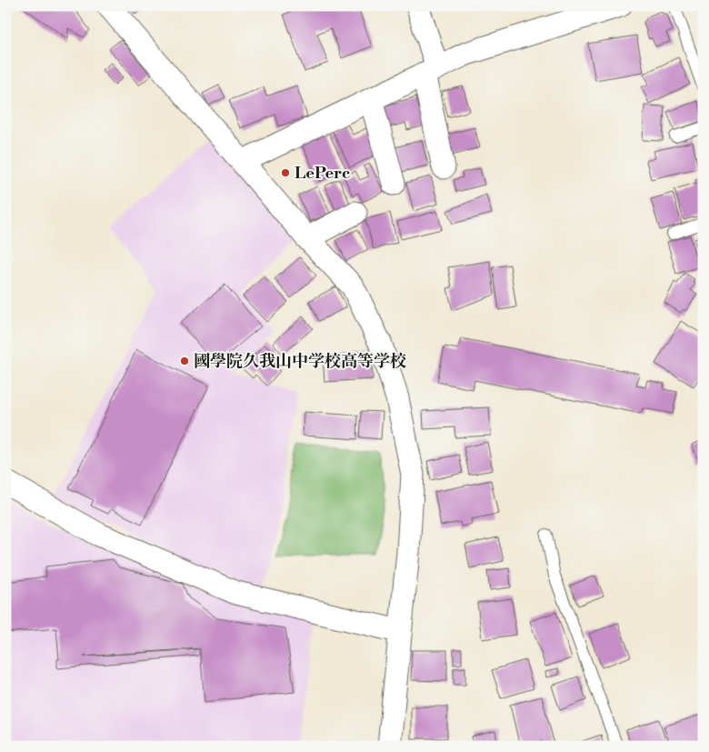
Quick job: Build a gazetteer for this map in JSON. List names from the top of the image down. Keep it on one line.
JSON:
{"places":["LePerc","國學院久我山中学校高等学校"]}
